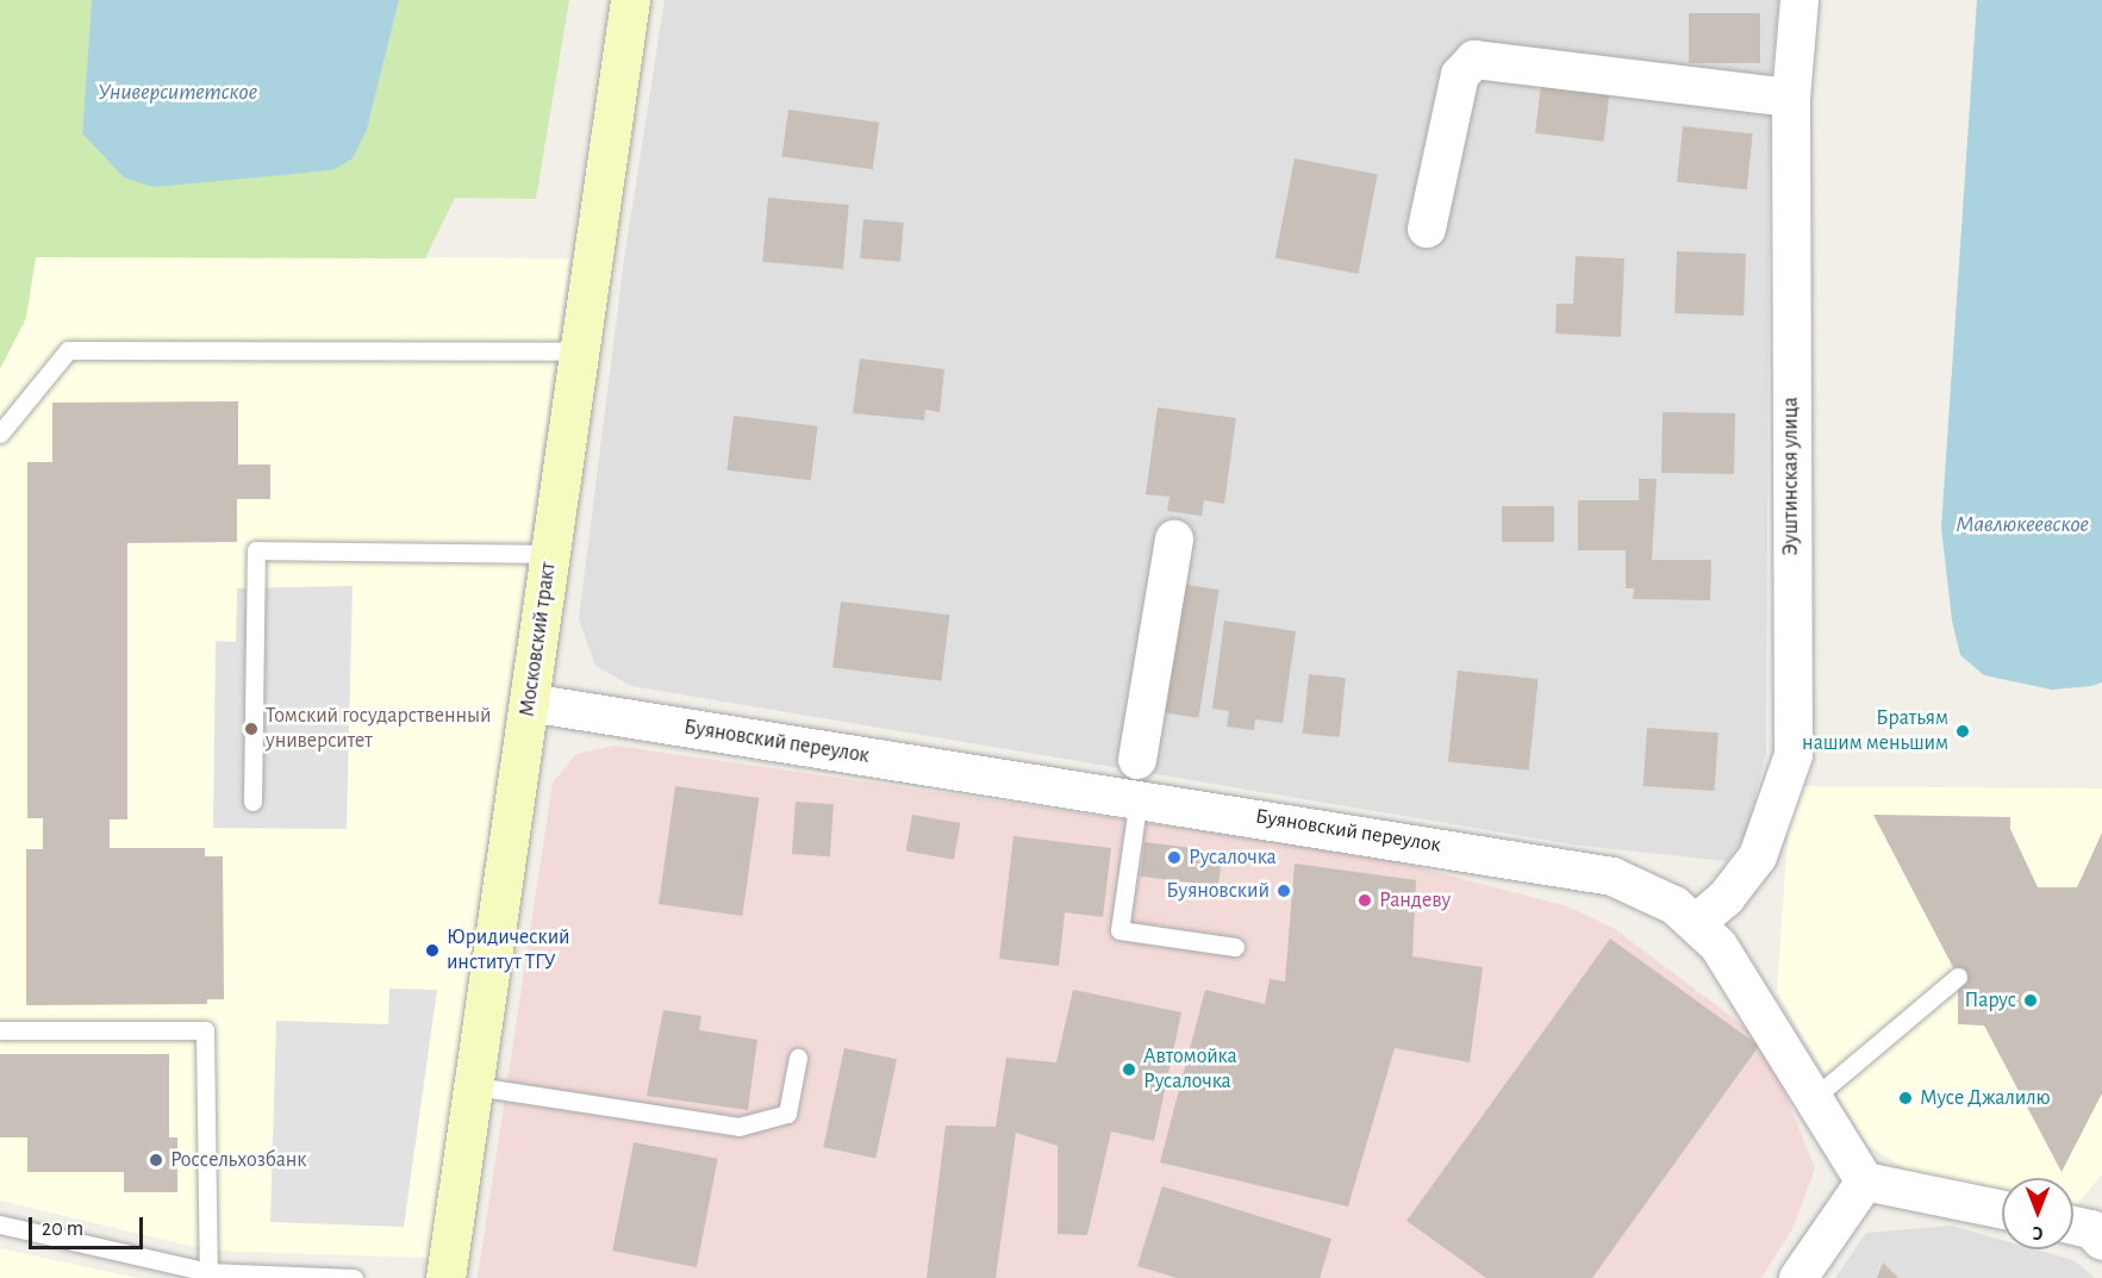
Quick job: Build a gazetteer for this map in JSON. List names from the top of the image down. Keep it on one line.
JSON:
{"streets":{"main road":["Московский тракт"],"street":["Эуштинская улица","Буяновский переулок"]},"crossings":[["Эуштинская улица","Буяновский переулок"],["Московский тракт","Буяновский переулок"]],"water":["Университетское","Мавлюкеевское"],"places":["Томский государственный университет","Братьям нашим меньшим","Русалочка","Буяновский","Рандеву","Юридический институт ТГУ","Парус","Автомойка Русалочка","Мусе Джалилю","Россельхозбанк"],"scale_bar":"20 m","north":"bottom"}
